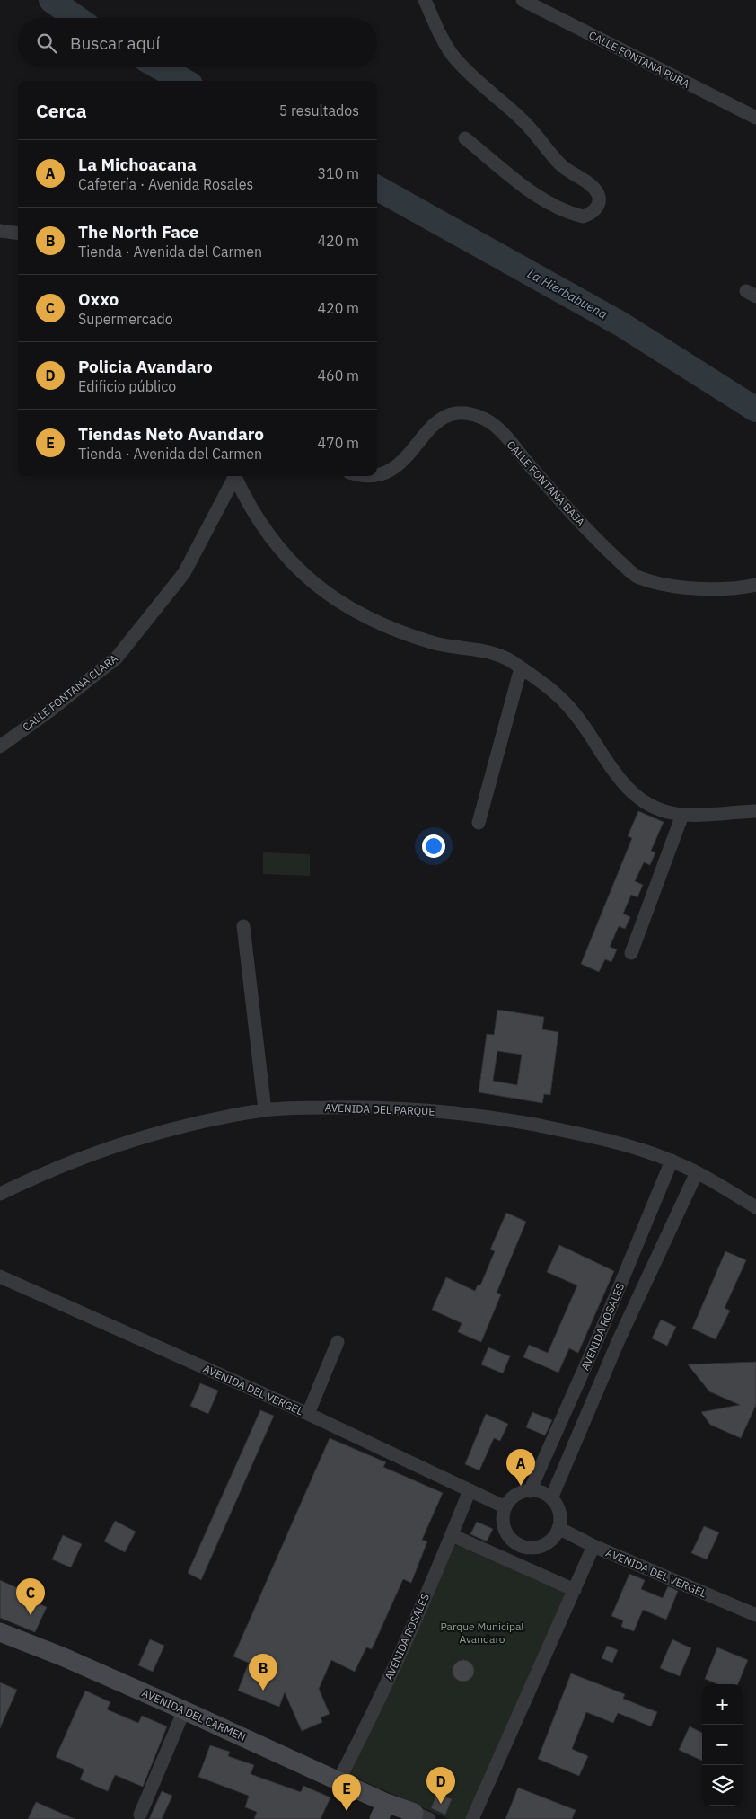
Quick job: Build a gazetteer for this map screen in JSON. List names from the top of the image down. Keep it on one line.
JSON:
{"streets":{"street":["CALLE FONTANA PURA","CALLE FONTANA BAJA","CALLE FONTANA CLARA","AVENIDA DEL PARQUE","AVENIDA ROSALES","AVENIDA DEL VERGEL","AVENIDA DEL CARMEN"]},"crossings":[["AVENIDA DEL PARQUE","AVENIDA ROSALES"],["AVENIDA ROSALES","AVENIDA DEL VERGEL"],["AVENIDA ROSALES","AVENIDA DEL CARMEN"]],"water":["La Hierbabuena"],"parks":["Parque Municipal Avandaro"],"page":{"search":"Buscar aquí","heading":["Cerca","5 resultados"],"list":[{"mark":"A","name":"La Michoacana","note":"Cafetería · Avenida Rosales","value":"310 m"},{"mark":"B","name":"The North Face","note":"Tienda · Avenida del Carmen","value":"420 m"},{"mark":"C","name":"Oxxo","note":"Supermercado","value":"420 m"},{"mark":"D","name":"Policia Avandaro","note":"Edificio público","value":"460 m"},{"mark":"E","name":"Tiendas Neto Avandaro","note":"Tienda · Avenida del Carmen","value":"470 m"}],"pins":["A","C","B","D","E"],"map_buttons":["+","−"]}}
